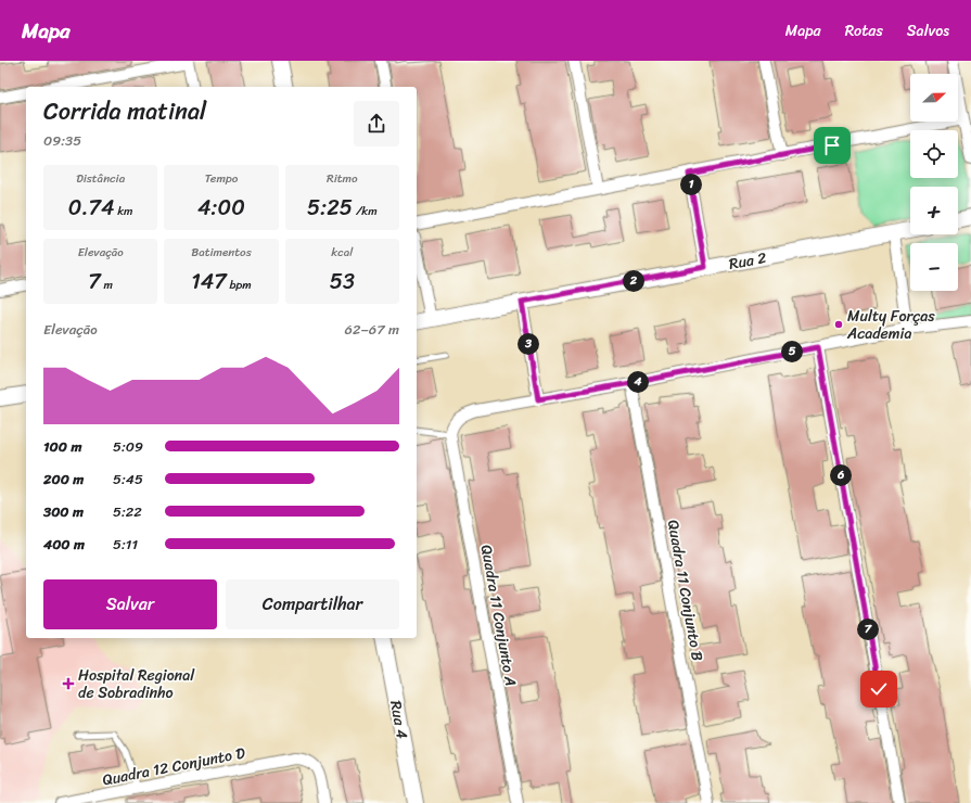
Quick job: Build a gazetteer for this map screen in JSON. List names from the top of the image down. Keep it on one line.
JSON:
{"streets":{"street":["Rua 2","Quadra 11 Conjunto B","Quadra 11 Conjunto A","Rua 4","Quadra 12 Conjunto D"]},"places":{"other":["Multy Forças Academia"],"health":["Hospital Regional de Sobradinho"]},"north":"right","page":{"header":"Mapa","nav":["Mapa","Rotas","Salvos"],"map_buttons":["+","−"],"heading":["Corrida matinal","09:35"],"stats":[["Distância","0.74 km"],["Tempo","4:00"],["Ritmo","5:25 /km"],["Elevação","7 m"],["Batimentos","147 bpm"],["kcal","53"]],"pins":["1","2","3","5","4","6","7"],"chart":["Elevação","62–67 m"],"list":[{"name":"100 m","note":"5:09"},{"name":"200 m","note":"5:45"},{"name":"300 m","note":"5:22"},{"name":"400 m","note":"5:11"}],"buttons":["Salvar","Compartilhar"]}}
